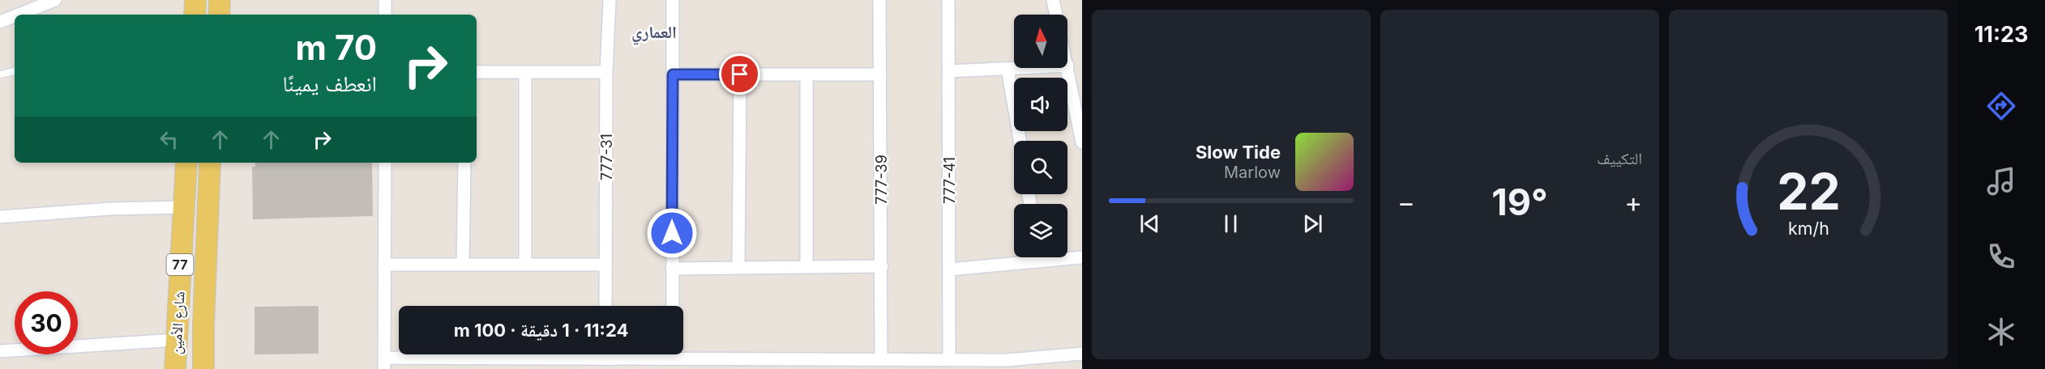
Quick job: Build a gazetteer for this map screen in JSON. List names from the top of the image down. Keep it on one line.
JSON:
{"streets":{"main road":["77","شارع الأمين"],"street":["777-31","777-39","777-41"]},"districts":["العماري"],"north":"top","page":{"tabs":"11:23","tile":"التكييف","turn":["70 m","انعطف يمينًا"],"song":["Slow Tide","Marlow"],"heat":["−","19°","+"],"limit":"30","trip":"11:24 · 1 دقيقة · 100 m","gauge":["22","km/h"]}}
